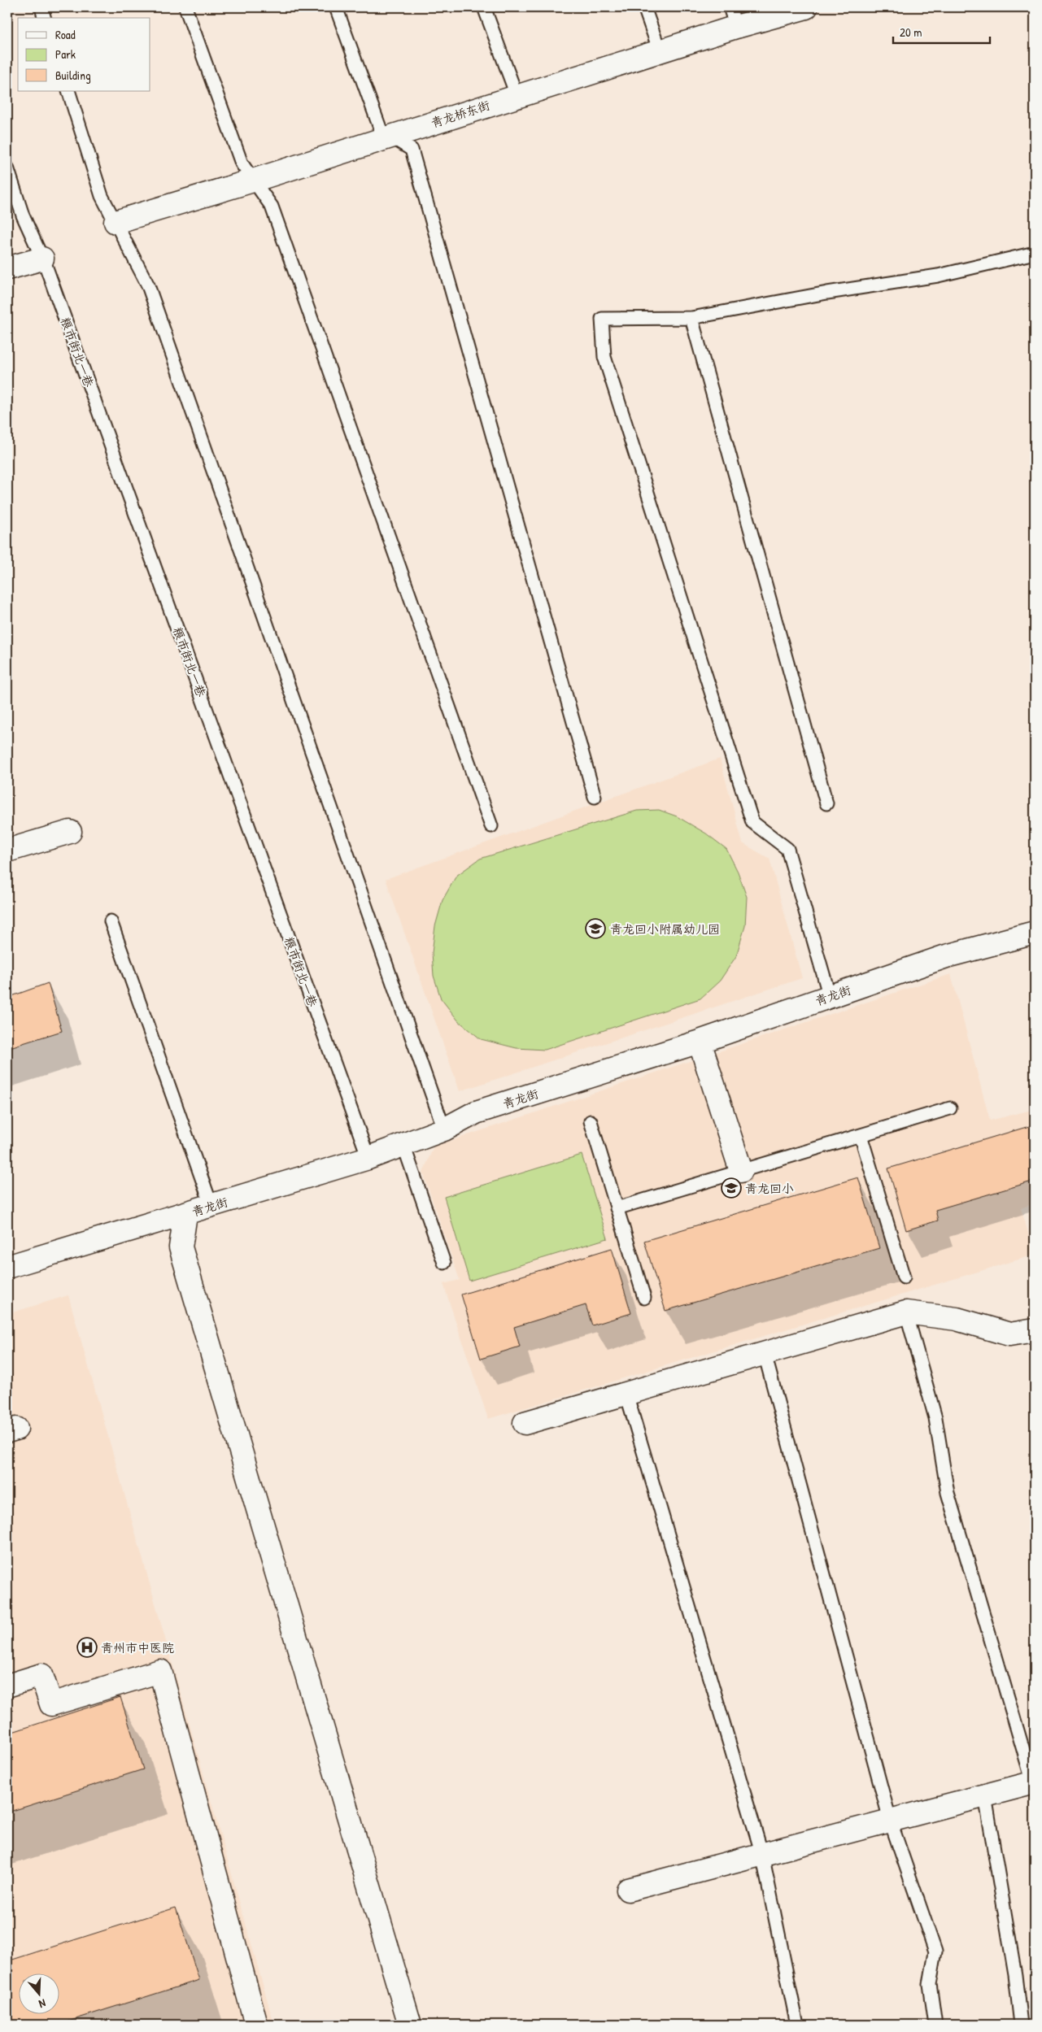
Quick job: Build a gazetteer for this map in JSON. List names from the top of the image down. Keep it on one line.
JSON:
{"streets":{"street":["青龙桥东街","青龙街"],"lane":["粮市街北一巷"]},"crossings":[["粮市街北一巷","青龙街"]],"places":{"school or university":["青龙回小附属幼儿园","青龙回小"],"hospital":["青州市中医院"]},"legend":["Road","Park","Building"],"scale_bar":"20 m","north":"bottom"}
